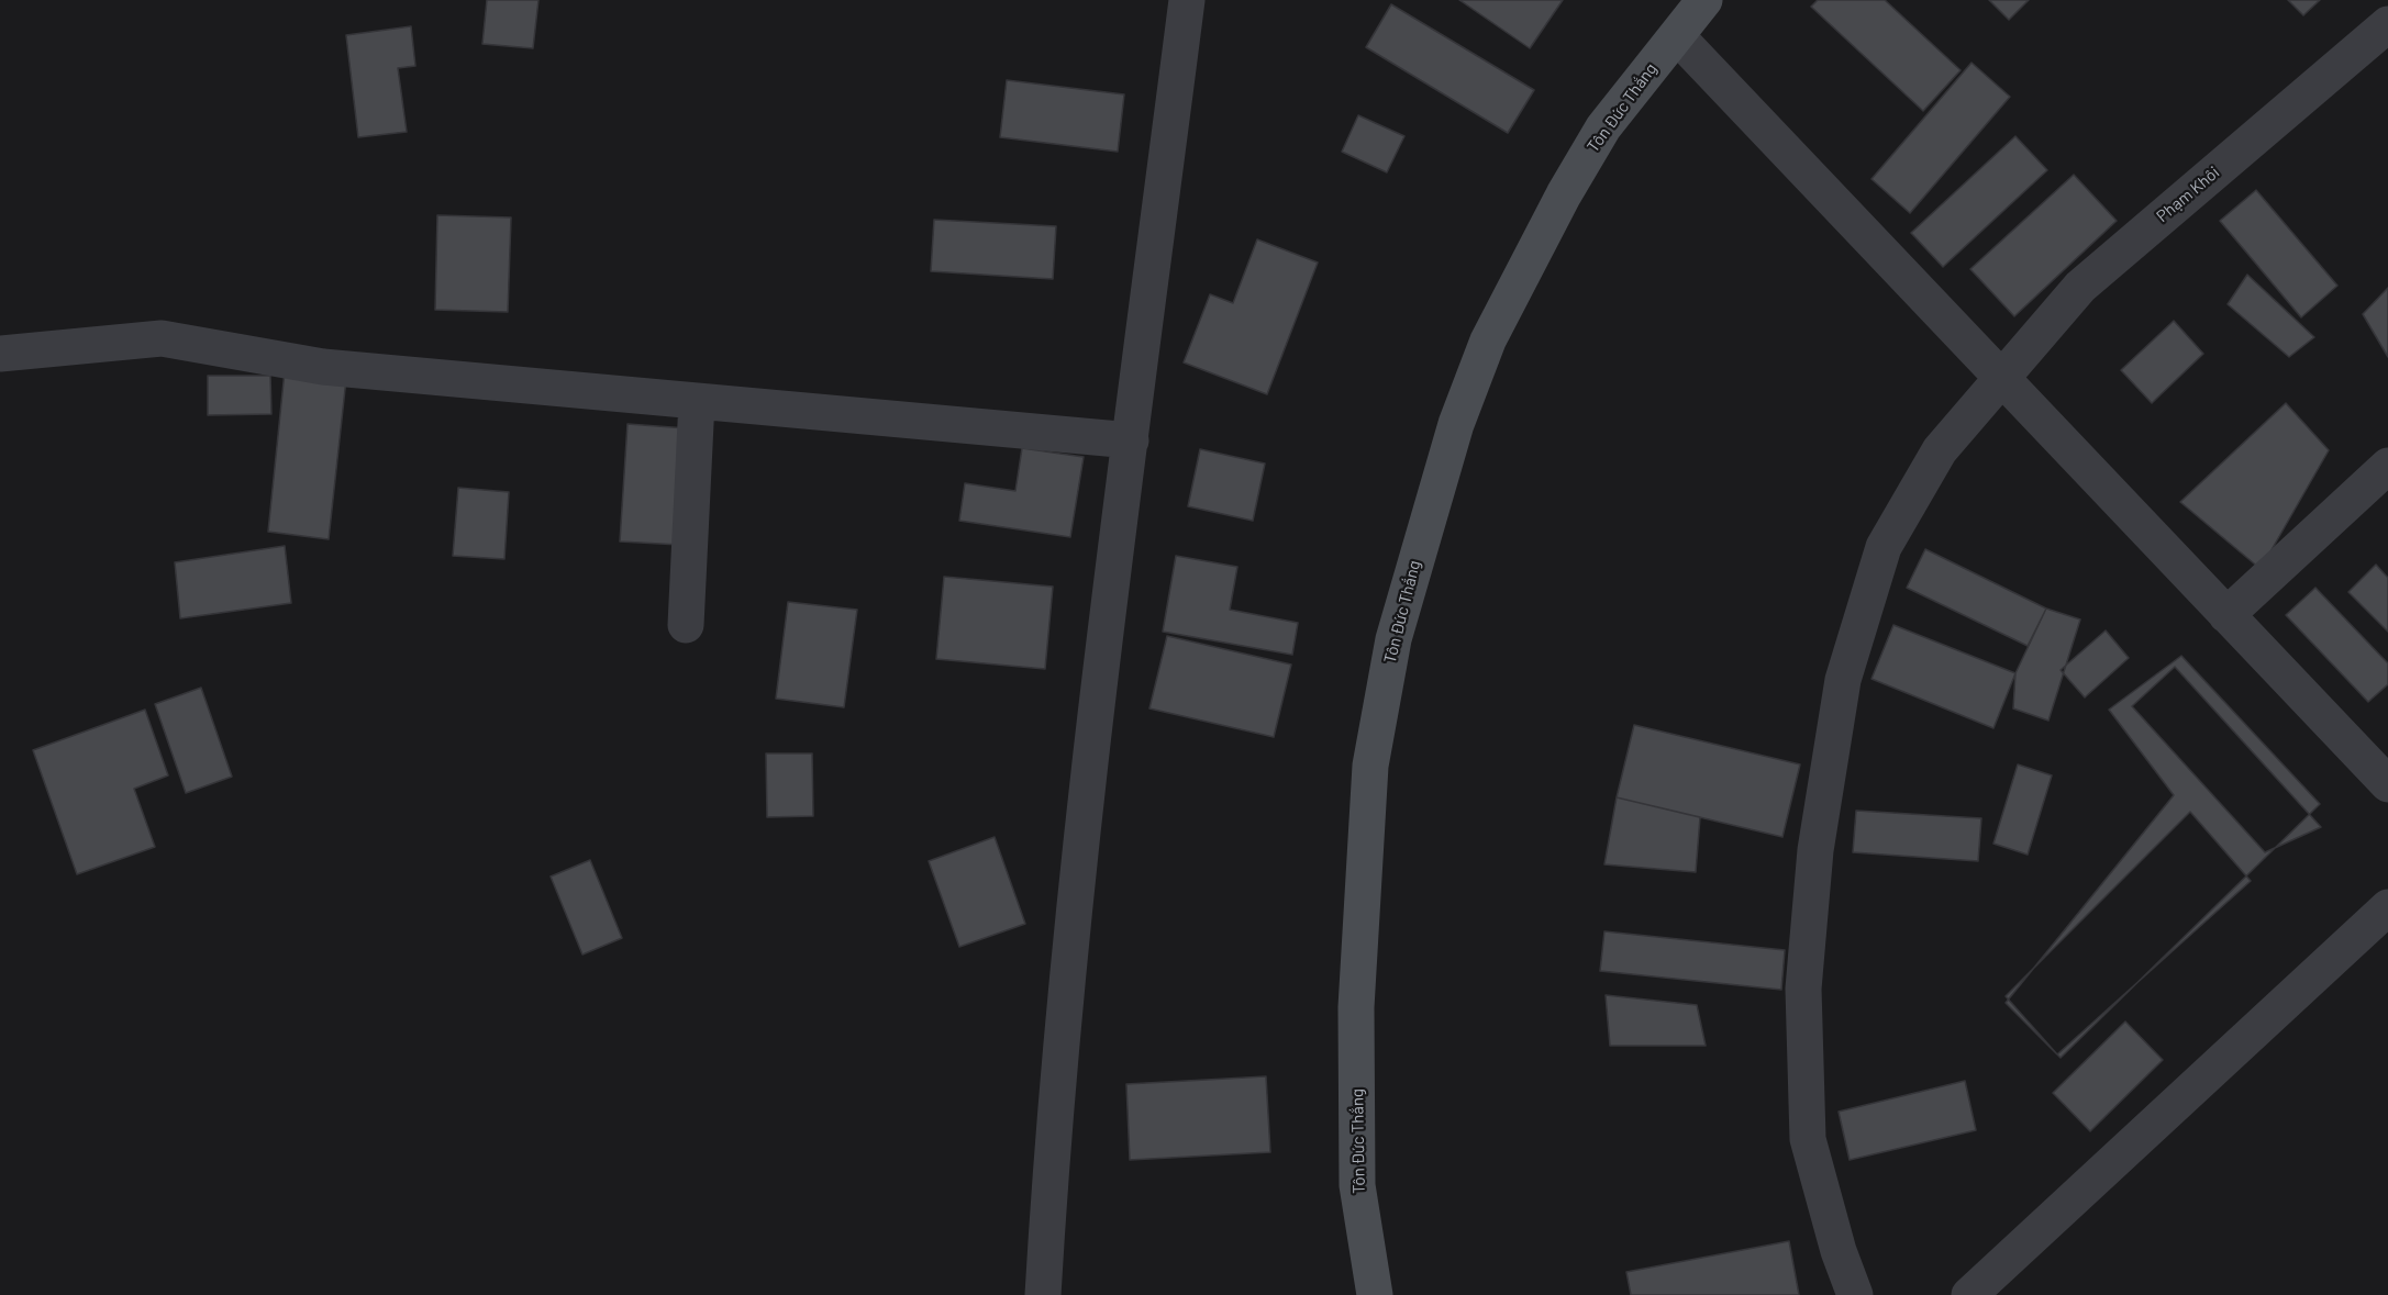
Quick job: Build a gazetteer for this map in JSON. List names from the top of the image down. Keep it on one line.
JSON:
{"streets":{"street":["Tôn Đức Thắng","Phạm Khôi"]}}
